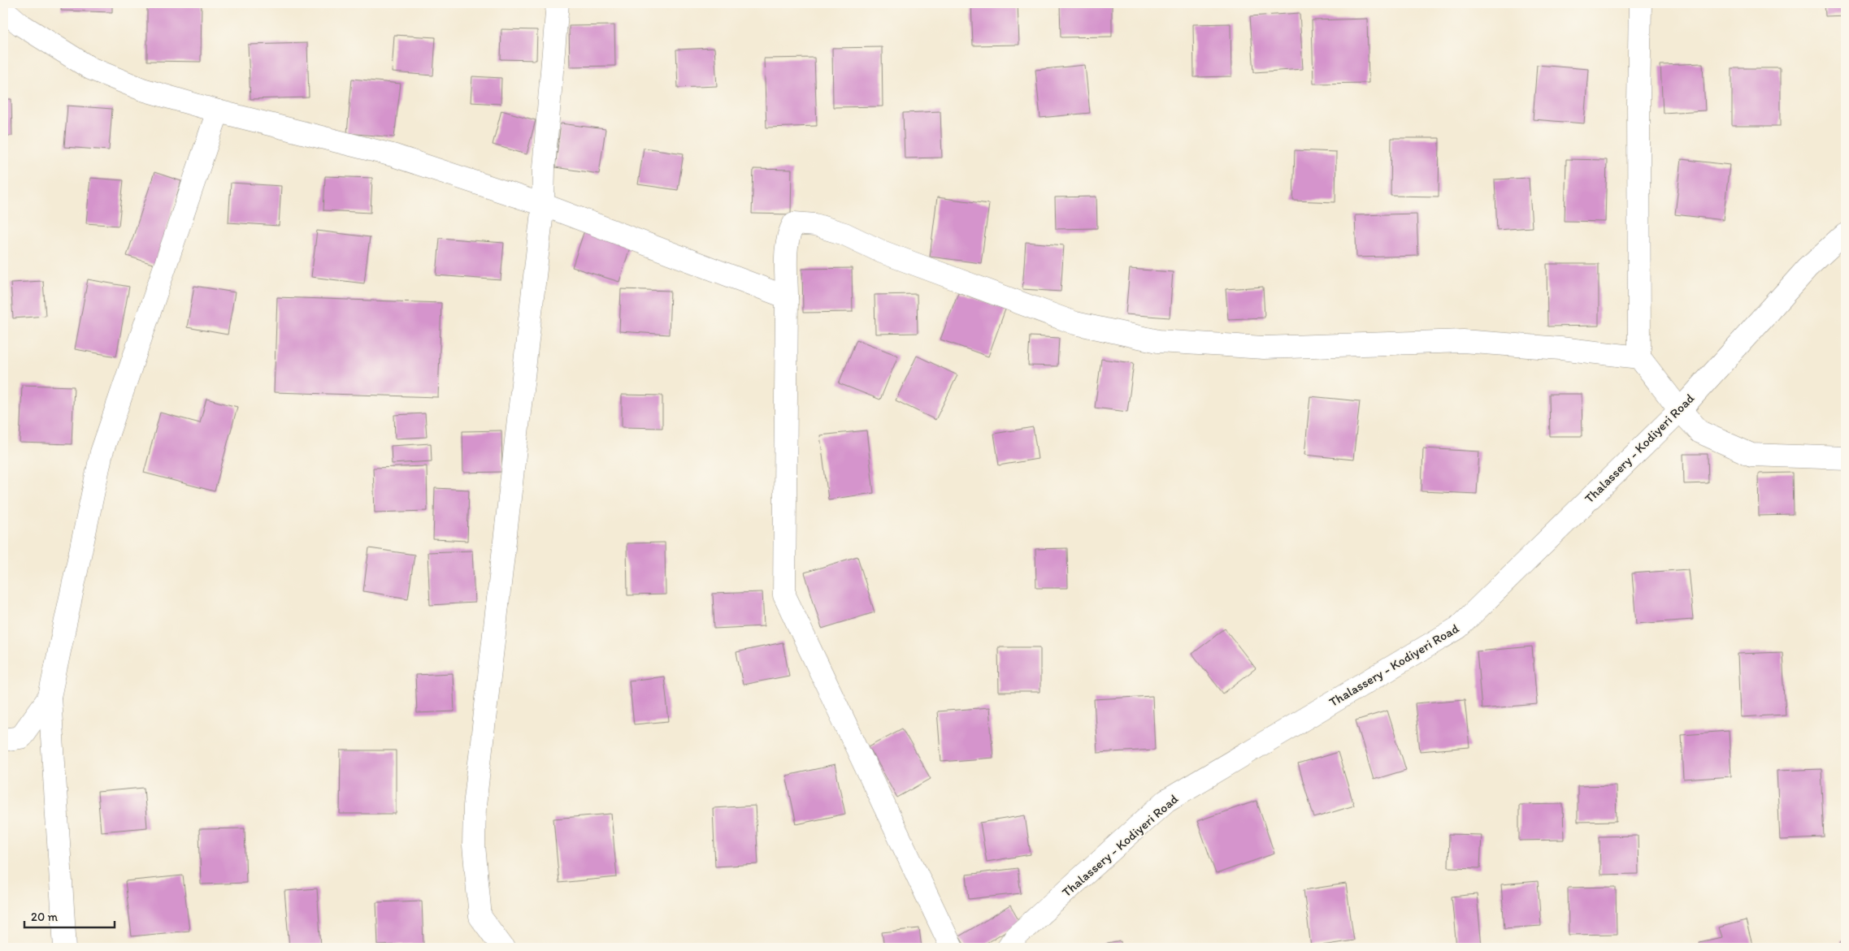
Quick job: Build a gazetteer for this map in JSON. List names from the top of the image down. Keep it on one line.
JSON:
{"streets":{"street":["Thalassery - Kodiyeri Road"]},"scale_bar":"20 m"}
